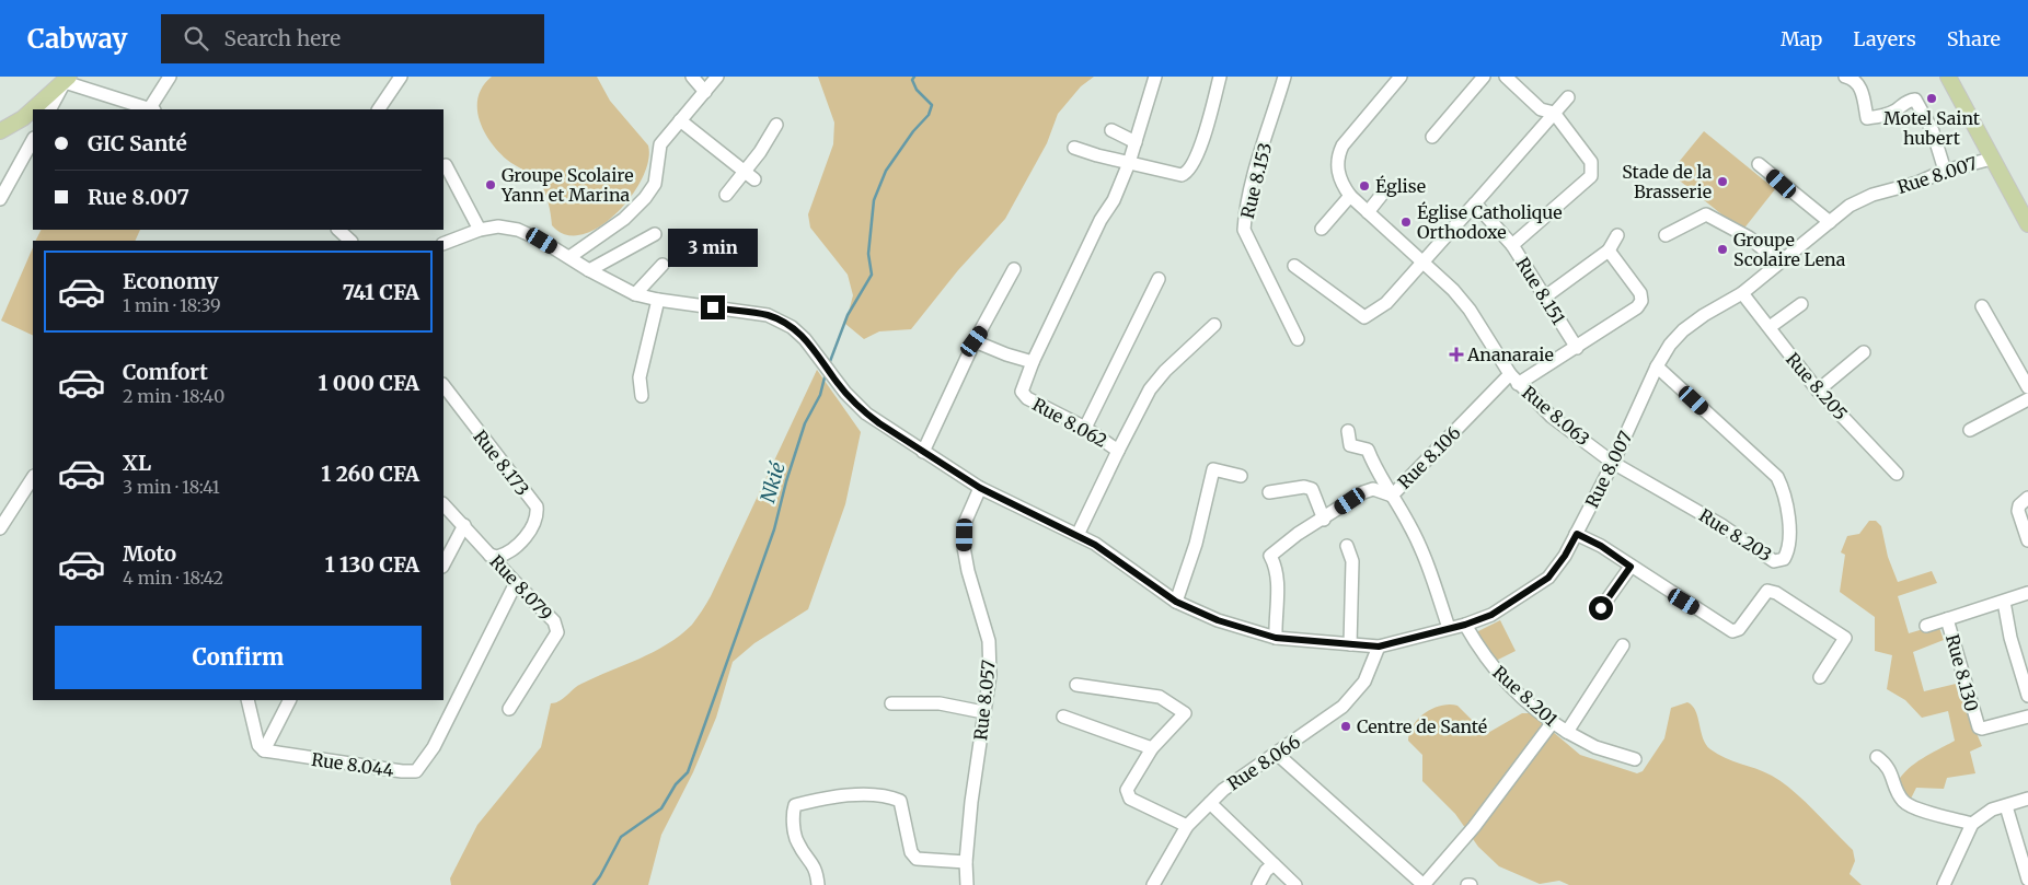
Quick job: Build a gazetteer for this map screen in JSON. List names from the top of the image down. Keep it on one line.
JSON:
{"streets":{"street":["Rue 8.007","Rue 8.153","Rue 8.151","Rue 8.205","Rue 8.063","Rue 8.062","Rue 8.106","Rue 8.173","Rue 8.203","Rue 8.079","Rue 8.130","Rue 8.201","Rue 8.057","Rue 8.066","Rue 8.044"]},"crossings":[["Rue 8.007","Rue 8.205"],["Rue 8.007","Rue 8.063"],["Rue 8.007","Rue 8.062"],["Rue 8.007","Rue 8.106"],["Rue 8.007","Rue 8.203"],["Rue 8.007","Rue 8.201"],["Rue 8.007","Rue 8.057"],["Rue 8.007","Rue 8.066"],["Rue 8.151","Rue 8.106"],["Rue 8.063","Rue 8.106"],["Rue 8.063","Rue 8.203"],["Rue 8.173","Rue 8.079"],["Rue 8.079","Rue 8.044"]],"water":["Nkié"],"places":{"other":["Motel Saint hubert","Stade de la Brasserie","Groupe Scolaire Yann et Marina","Église","Église Catholique Orthodoxe","Groupe Scolaire Lena","Centre de Santé"],"health":["Ananaraie"]},"page":{"header":"Cabway","search":"Search here","nav":["Map","Layers","Share"],"banner":["GIC Santé","Rue 8.007"],"bubble":"3 min","list":[{"name":"Economy","note":"1 min · 18:39","value":"741 CFA"},{"name":"Comfort","note":"2 min · 18:40","value":"1 000 CFA"},{"name":"XL","note":"3 min · 18:41","value":"1 260 CFA"},{"name":"Moto","note":"4 min · 18:42","value":"1 130 CFA"}],"buttons":"Confirm"}}
